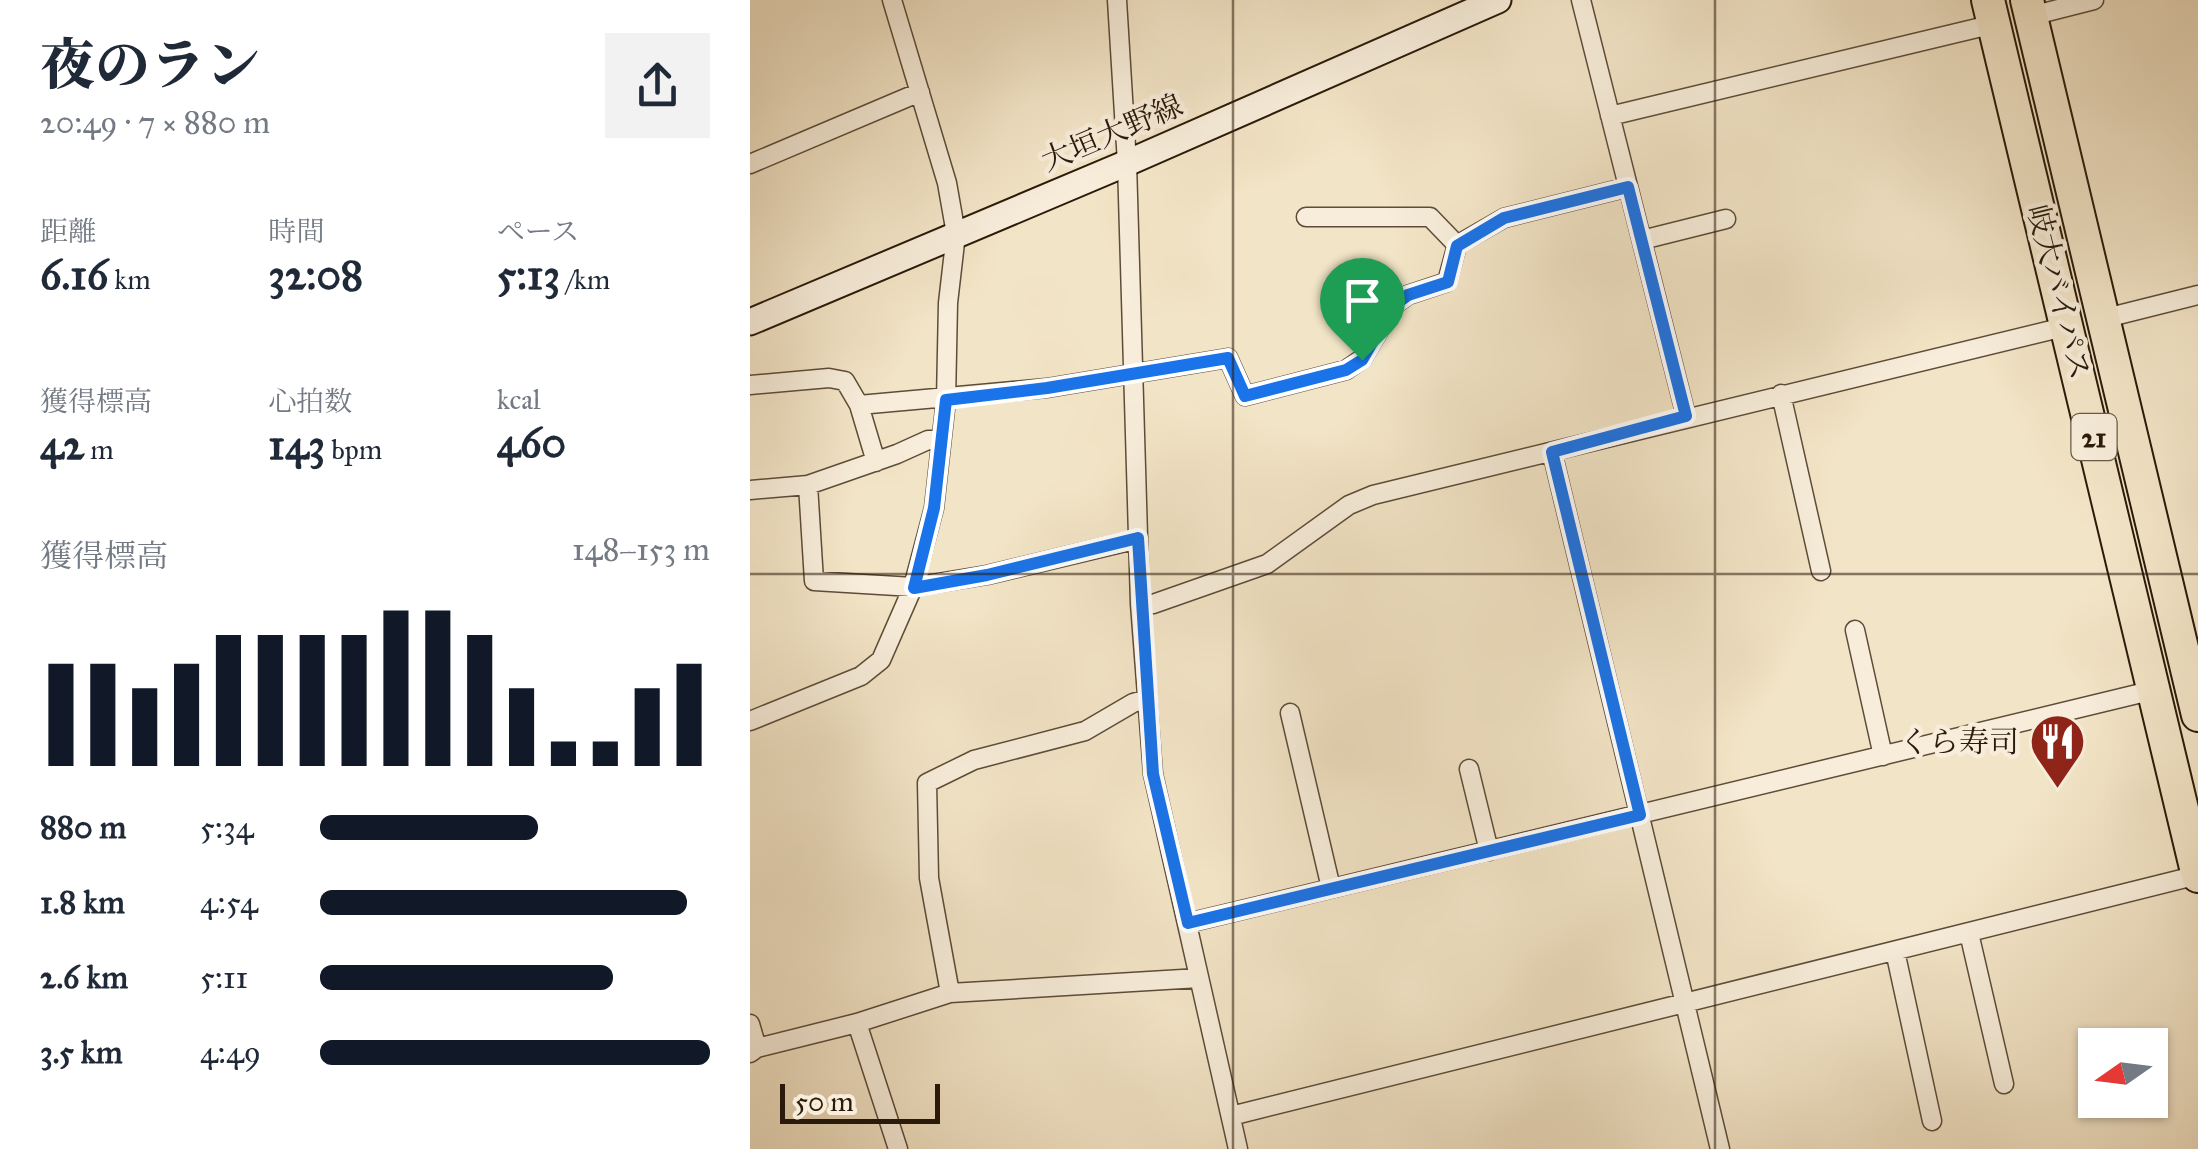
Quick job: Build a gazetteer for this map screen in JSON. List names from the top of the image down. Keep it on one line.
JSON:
{"streets":{"highway":["岐大バイパス","21"],"main road":["大垣大野線"]},"places":{"restaurant":["くら寿司"]},"scale_bar":"50 m","north":"left","page":{"heading":["夜のラン","20:49 · 7 × 880 m"],"stats":[["距離","6.16 km"],["時間","32:08"],["ペース","5:13 /km"],["獲得標高","42 m"],["心拍数","143 bpm"],["kcal","460"]],"chart":["獲得標高","148–153 m"],"list":[{"name":"880 m","note":"5:34"},{"name":"1.8 km","note":"4:54"},{"name":"2.6 km","note":"5:11"},{"name":"3.5 km","note":"4:49"}],"scale":"50 m"}}
